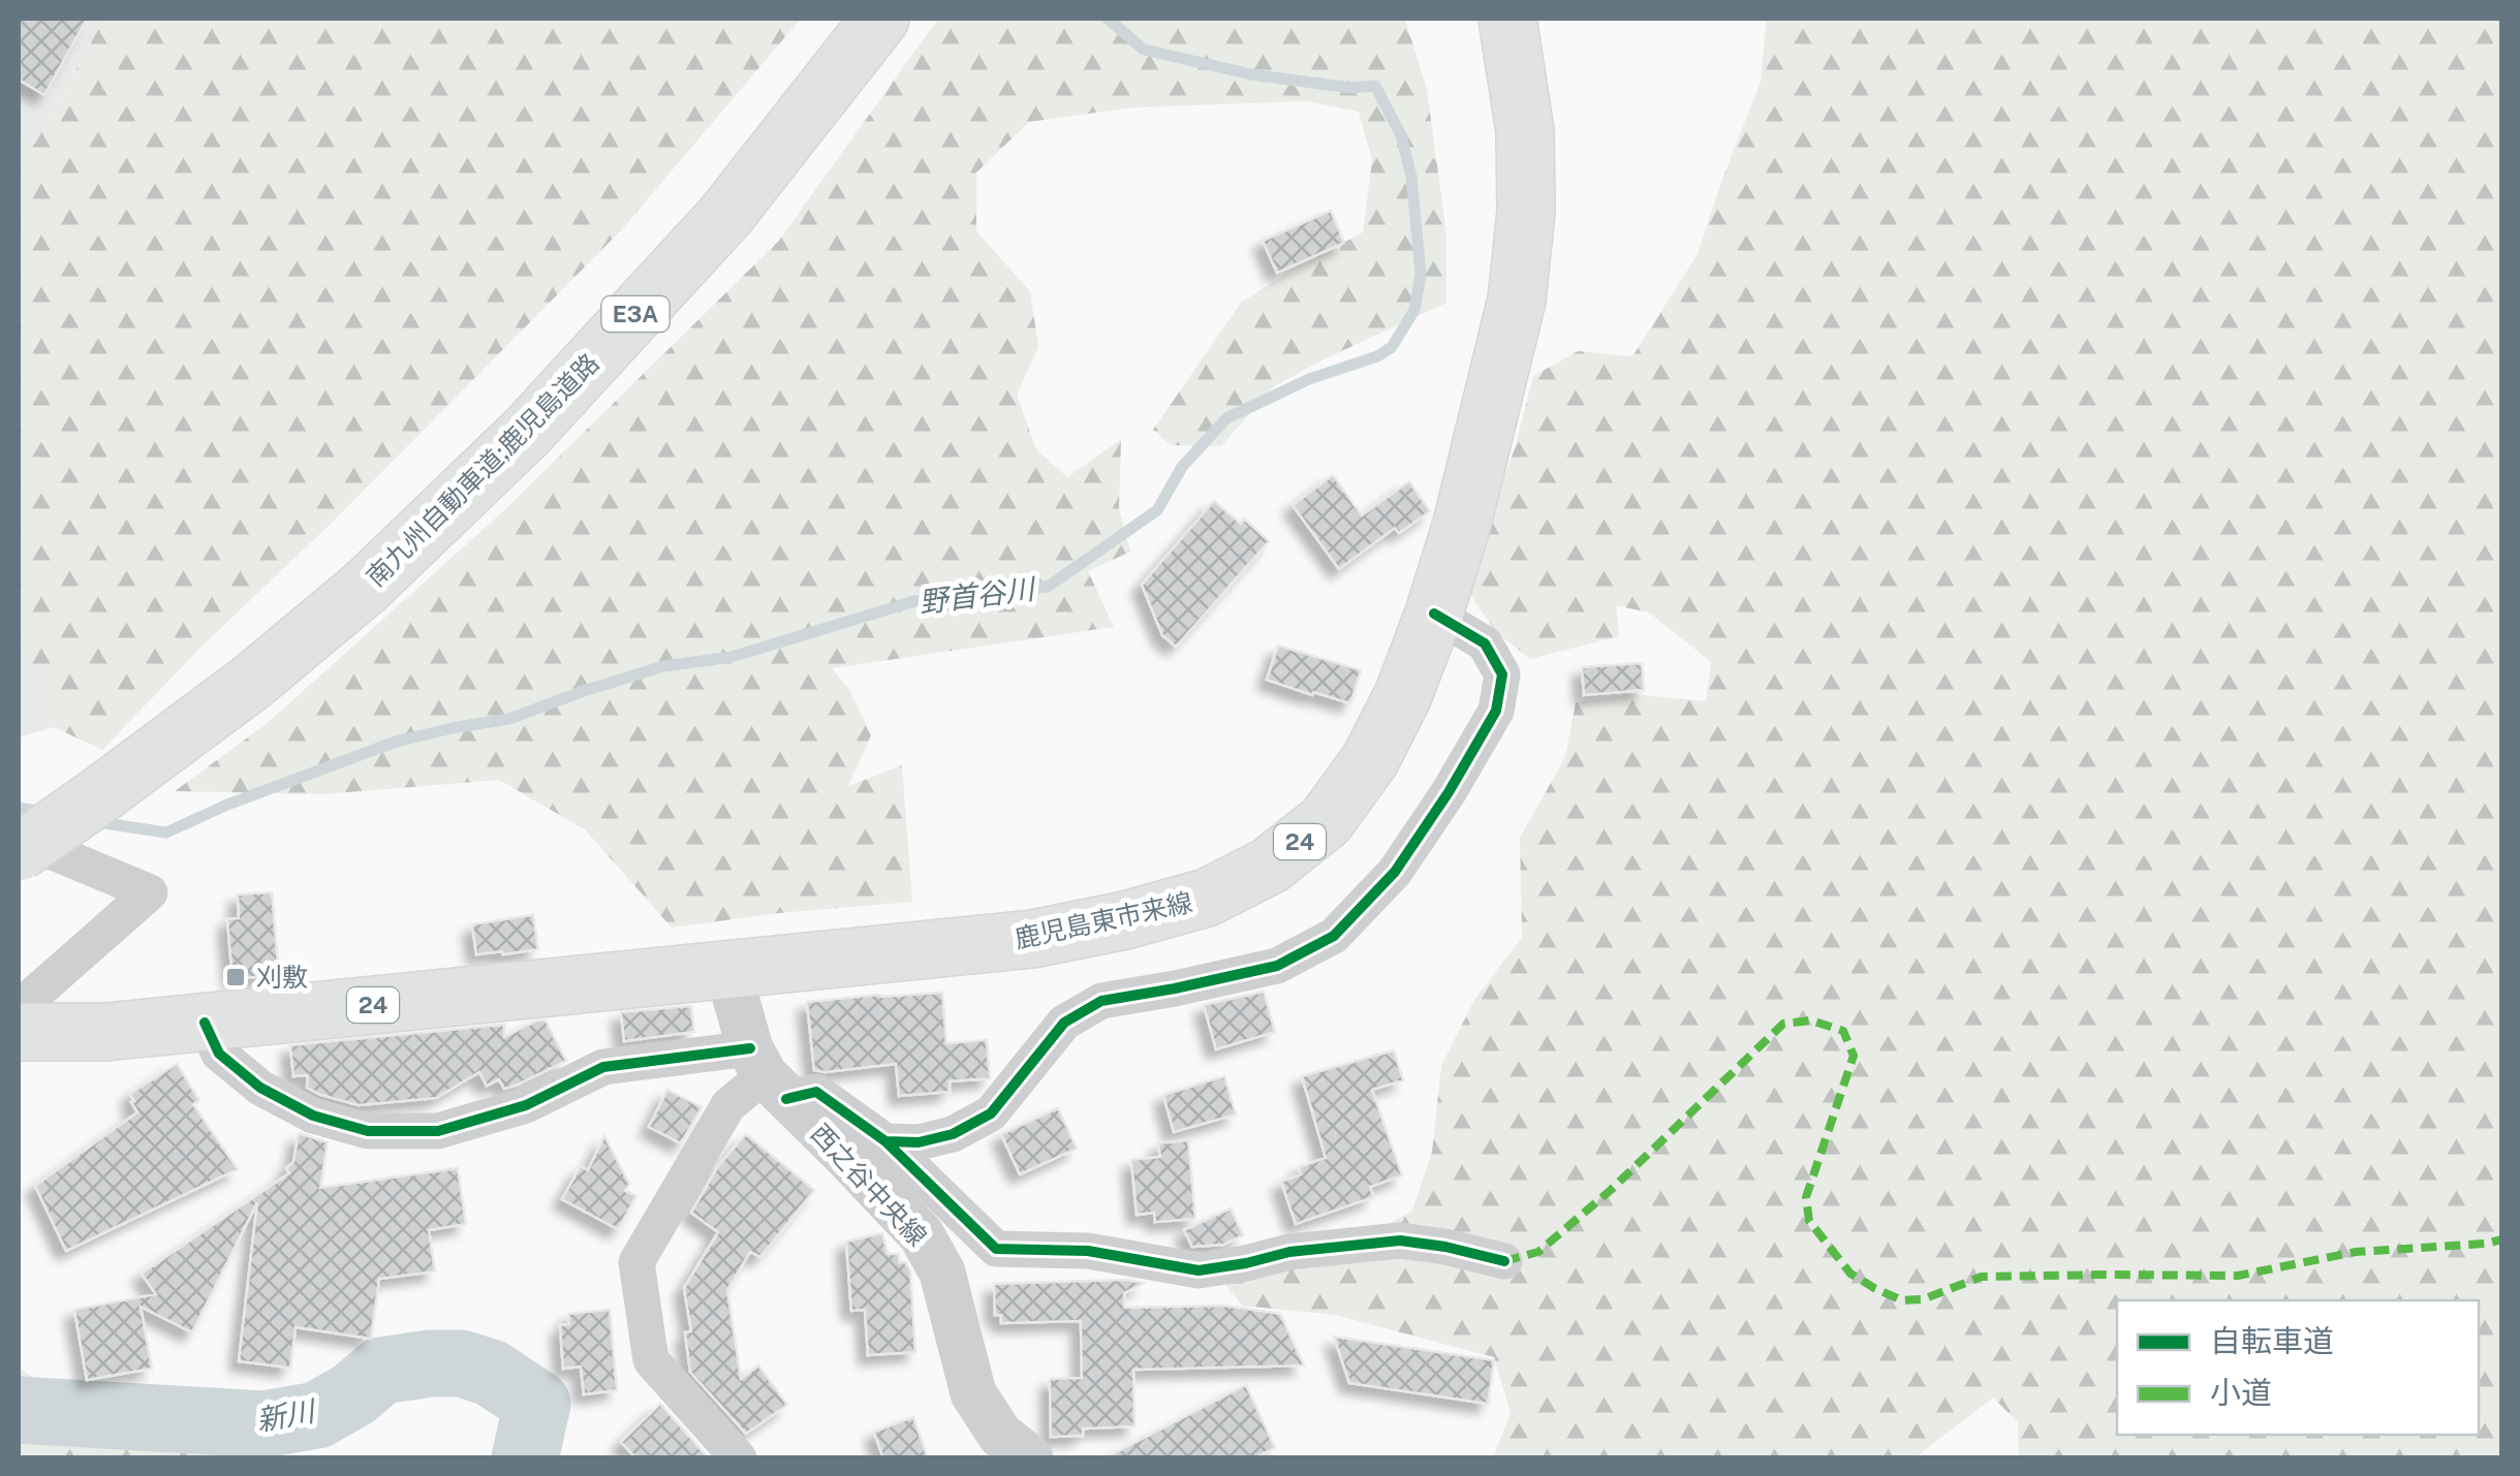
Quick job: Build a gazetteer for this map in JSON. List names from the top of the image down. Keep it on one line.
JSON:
{"streets":{"main road":["E3A","南九州自動車道;鹿児島道路","24","鹿児島東市来線"],"street":["西之谷中央線"]},"water":["野首谷川","新川"],"places":{"transit":["刈敷"]},"legend":["自転車道","小道"]}
